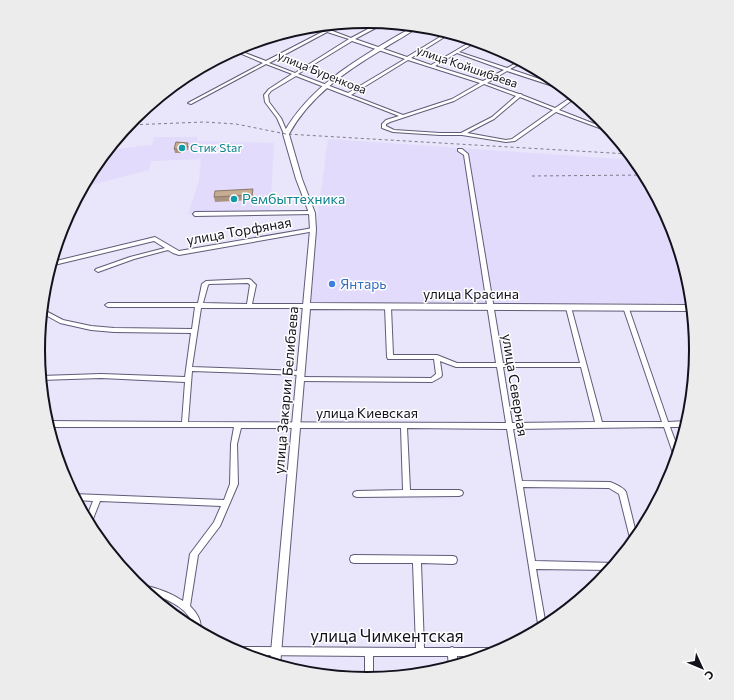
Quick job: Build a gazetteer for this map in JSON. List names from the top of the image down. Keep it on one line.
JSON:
{"streets":{"street":["улица Койшибаева","улица Буренкова","улица Торфяная","улица Красина","улица Северная","улица Закарии Белибаева","улица Киевская","улица Чимкентская"]},"crossings":[["улица Торфяная","улица Закарии Белибаева"],["улица Красина","улица Северная"],["улица Красина","улица Закарии Белибаева"],["улица Северная","улица Киевская"],["улица Закарии Белибаева","улица Киевская"],["улица Закарии Белибаева","улица Чимкентская"]],"places":["Стик Star","Рембыттехника","Янтарь"],"north":"bottom right"}
